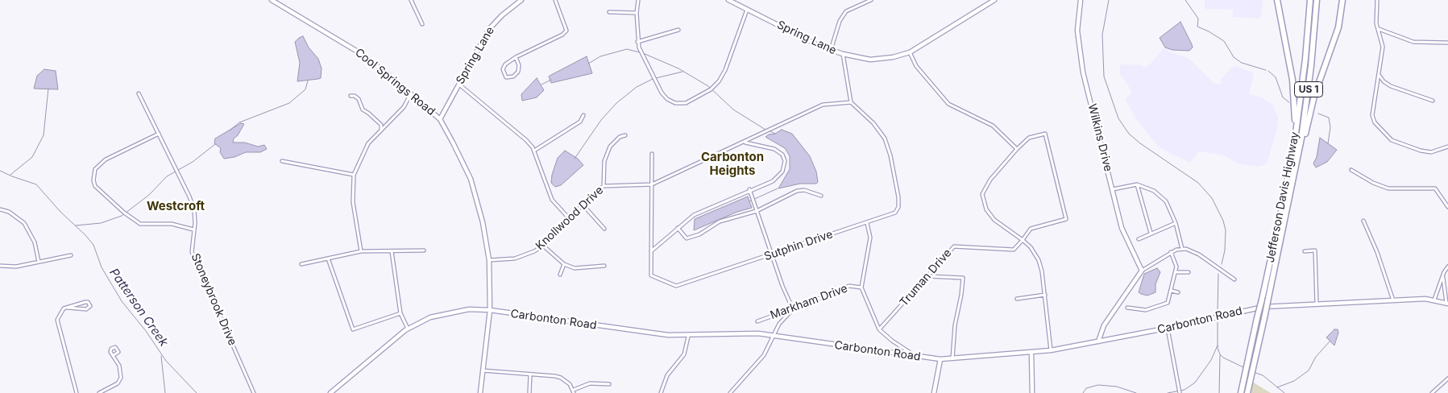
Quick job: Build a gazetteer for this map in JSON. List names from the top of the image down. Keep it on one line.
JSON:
{"streets":{"highway":["US 1","Jefferson Davis Highway"],"street":["Spring Lane","Cool Springs Road","Wilkins Drive","Knollwood Drive","Sutphin Drive","Truman Drive","Stoneybrook Drive","Markham Drive","Carbonton Road"]},"crossings":[["Spring Lane","Cool Springs Road"],["Cool Springs Road","Knollwood Drive"],["Cool Springs Road","Carbonton Road"],["Knollwood Drive","Sutphin Drive"]],"districts":["Carbonton Heights","Westcroft"],"water":["Patterson Creek"]}
